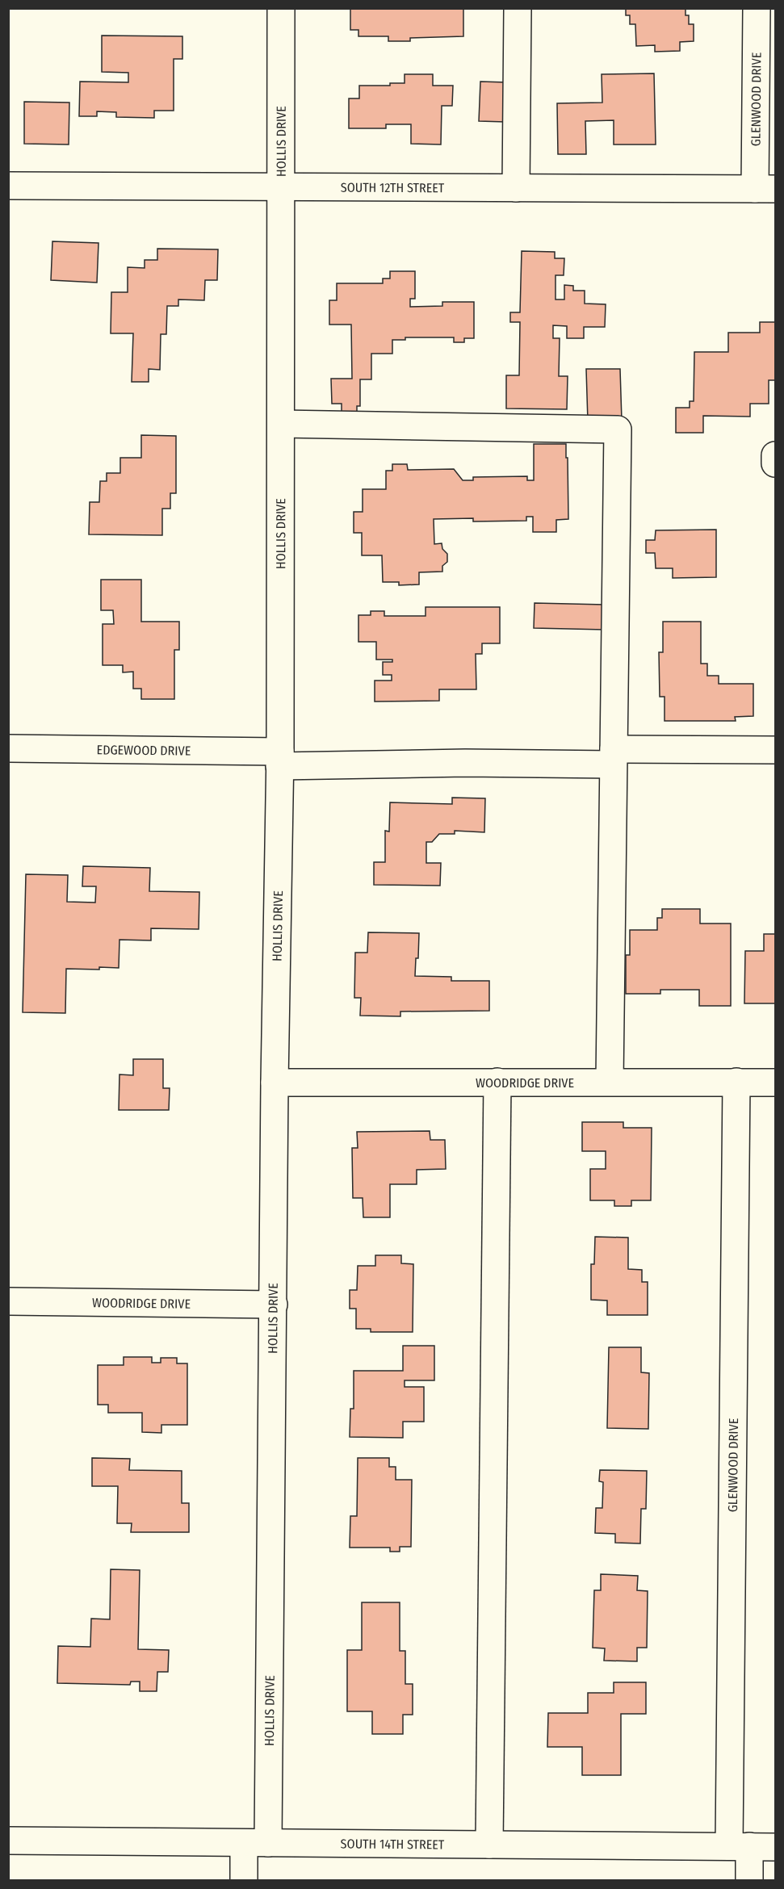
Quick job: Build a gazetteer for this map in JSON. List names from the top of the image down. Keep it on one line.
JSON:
{"streets":{"street":["GLENWOOD DRIVE","HOLLIS DRIVE","SOUTH 12TH STREET","EDGEWOOD DRIVE","WOODRIDGE DRIVE","SOUTH 14TH STREET"]},"crossings":[["GLENWOOD DRIVE","SOUTH 12TH STREET"],["GLENWOOD DRIVE","WOODRIDGE DRIVE"],["GLENWOOD DRIVE","SOUTH 14TH STREET"],["HOLLIS DRIVE","SOUTH 12TH STREET"],["HOLLIS DRIVE","EDGEWOOD DRIVE"],["HOLLIS DRIVE","WOODRIDGE DRIVE"],["HOLLIS DRIVE","SOUTH 14TH STREET"]]}
